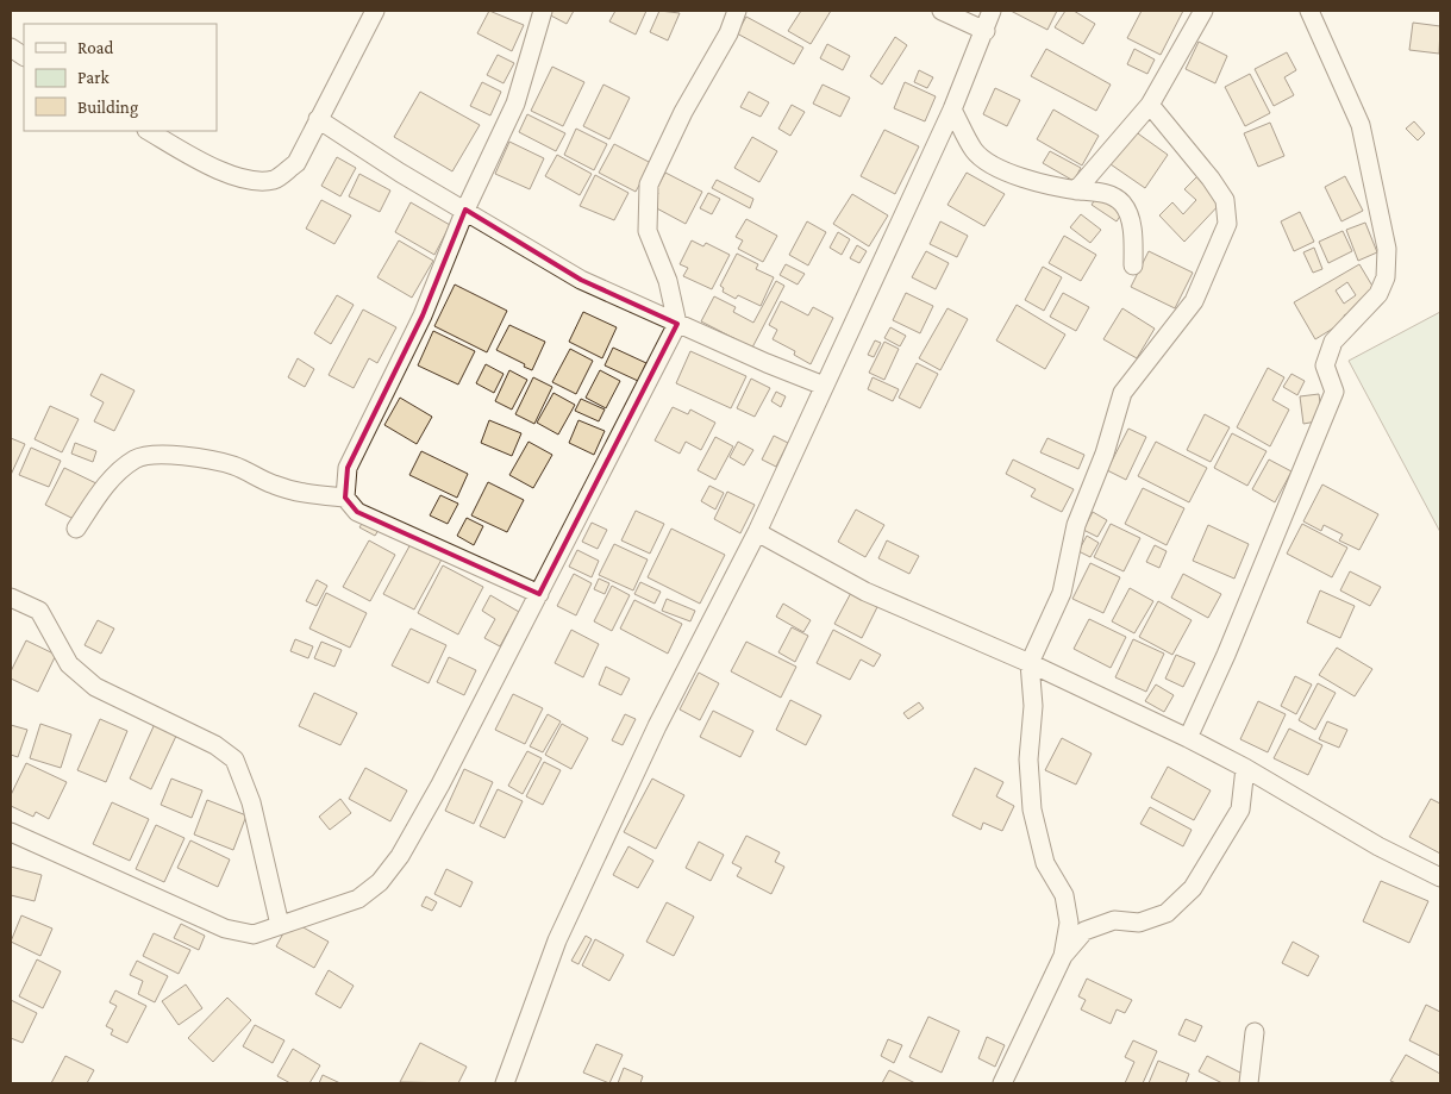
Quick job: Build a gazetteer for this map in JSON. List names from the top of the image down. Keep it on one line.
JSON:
{"legend":["Road","Park","Building"]}
